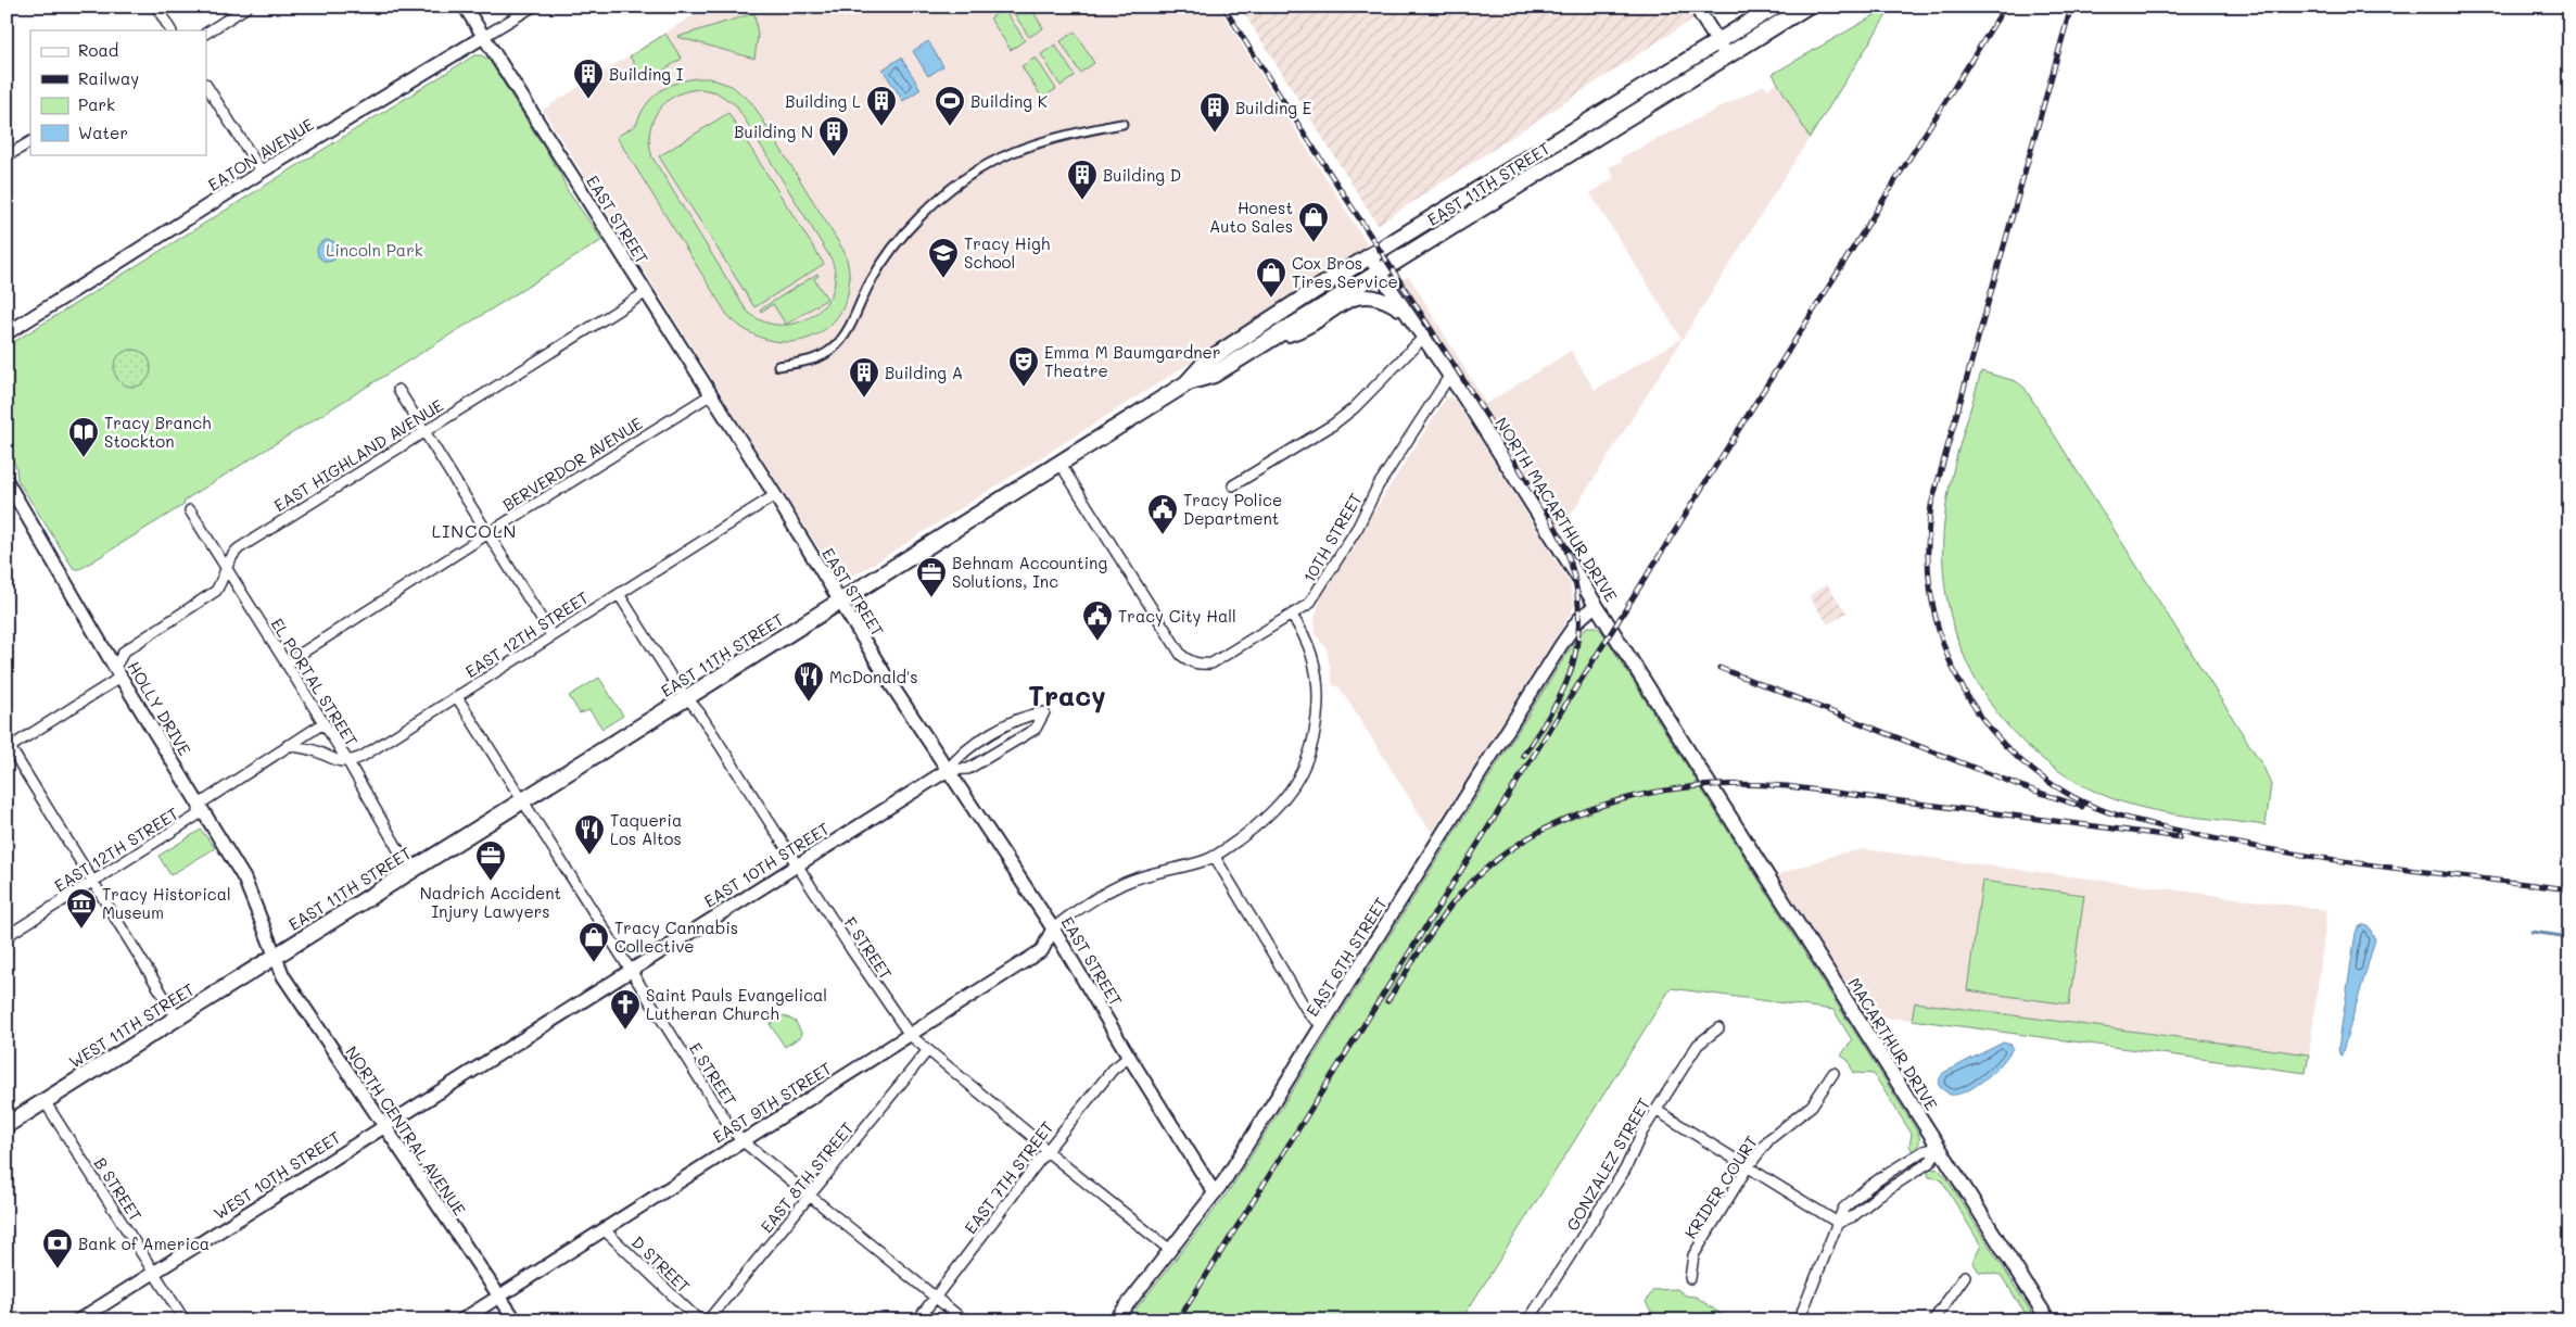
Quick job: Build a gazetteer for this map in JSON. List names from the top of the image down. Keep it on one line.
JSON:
{"streets":{"main road":["EAST 11TH STREET","NORTH MACARTHUR DRIVE","WEST 11TH STREET","MACARTHUR DRIVE"],"street":["EATON AVENUE","EAST STREET","EAST HIGHLAND AVENUE","BERVERDOR AVENUE","10TH STREET","EAST 12TH STREET","EL PORTAL STREET","HOLLY DRIVE","EAST 10TH STREET","F STREET","EAST 6TH STREET","E STREET","EAST 9TH STREET","NORTH CENTRAL AVENUE","GONZALEZ STREET","WEST 10TH STREET","EAST 8TH STREET","EAST 7TH STREET","KRIDER COURT","B STREET","D STREET"]},"crossings":[["EATON AVENUE","EAST STREET"],["EAST 11TH STREET","EAST STREET"],["EAST 11TH STREET","NORTH MACARTHUR DRIVE"],["EAST 11TH STREET","10TH STREET"],["EAST 11TH STREET","EL PORTAL STREET"],["EAST 11TH STREET","HOLLY DRIVE"],["EAST 11TH STREET","F STREET"],["EAST 11TH STREET","WEST 11TH STREET"],["EAST 11TH STREET","E STREET"],["EAST 11TH STREET","NORTH CENTRAL AVENUE"],["EAST STREET","EAST HIGHLAND AVENUE"],["EAST STREET","BERVERDOR AVENUE"],["EAST STREET","EAST 12TH STREET"],["EAST STREET","EAST 10TH STREET"],["EAST STREET","EAST 6TH STREET"],["EAST STREET","EAST 9TH STREET"],["EAST STREET","EAST 7TH STREET"],["EAST HIGHLAND AVENUE","EL PORTAL STREET"],["EAST HIGHLAND AVENUE","HOLLY DRIVE"],["BERVERDOR AVENUE","EL PORTAL STREET"],["NORTH MACARTHUR DRIVE","10TH STREET"],["NORTH MACARTHUR DRIVE","EAST 6TH STREET"],["NORTH MACARTHUR DRIVE","MACARTHUR DRIVE"],["EAST 12TH STREET","EL PORTAL STREET"],["EAST 12TH STREET","HOLLY DRIVE"],["EAST 12TH STREET","F STREET"],["EAST 12TH STREET","E STREET"],["HOLLY DRIVE","WEST 11TH STREET"],["HOLLY DRIVE","NORTH CENTRAL AVENUE"],["EAST 10TH STREET","F STREET"],["EAST 10TH STREET","E STREET"],["EAST 10TH STREET","NORTH CENTRAL AVENUE"],["EAST 10TH STREET","WEST 10TH STREET"],["F STREET","EAST 6TH STREET"],["F STREET","EAST 9TH STREET"],["F STREET","EAST 8TH STREET"],["F STREET","EAST 7TH STREET"],["WEST 11TH STREET","NORTH CENTRAL AVENUE"],["WEST 11TH STREET","B STREET"],["E STREET","EAST 9TH STREET"],["E STREET","EAST 8TH STREET"],["E STREET","EAST 7TH STREET"],["EAST 9TH STREET","NORTH CENTRAL AVENUE"],["EAST 9TH STREET","D STREET"],["NORTH CENTRAL AVENUE","WEST 10TH STREET"],["WEST 10TH STREET","B STREET"]],"districts":["LINCOLN","Tracy"],"parks":["Lincoln Park"],"places":{"building":["Building I","Building L","Building E","Building N","Building D","Building A"],"sports":["Building K"],"shop":["Honest Auto Sales","Cox Bros Tires Service","Tracy Cannabis Collective"],"school or university":["Tracy High School"],"theatre":["Emma M Baumgardner Theatre"],"library":["Tracy Branch Stockton"],"public building":["Tracy Police Department","Tracy City Hall"],"office":["Behnam Accounting Solutions, Inc","Nadrich Accident Injury Lawyers"],"restaurant":["McDonald's","Taqueria Los Altos"],"museum":["Tracy Historical Museum"],"church":["Saint Pauls Evangelical Lutheran Church"],"bank":["Bank of America"]},"legend":["Road","Railway","Park","Water"]}
